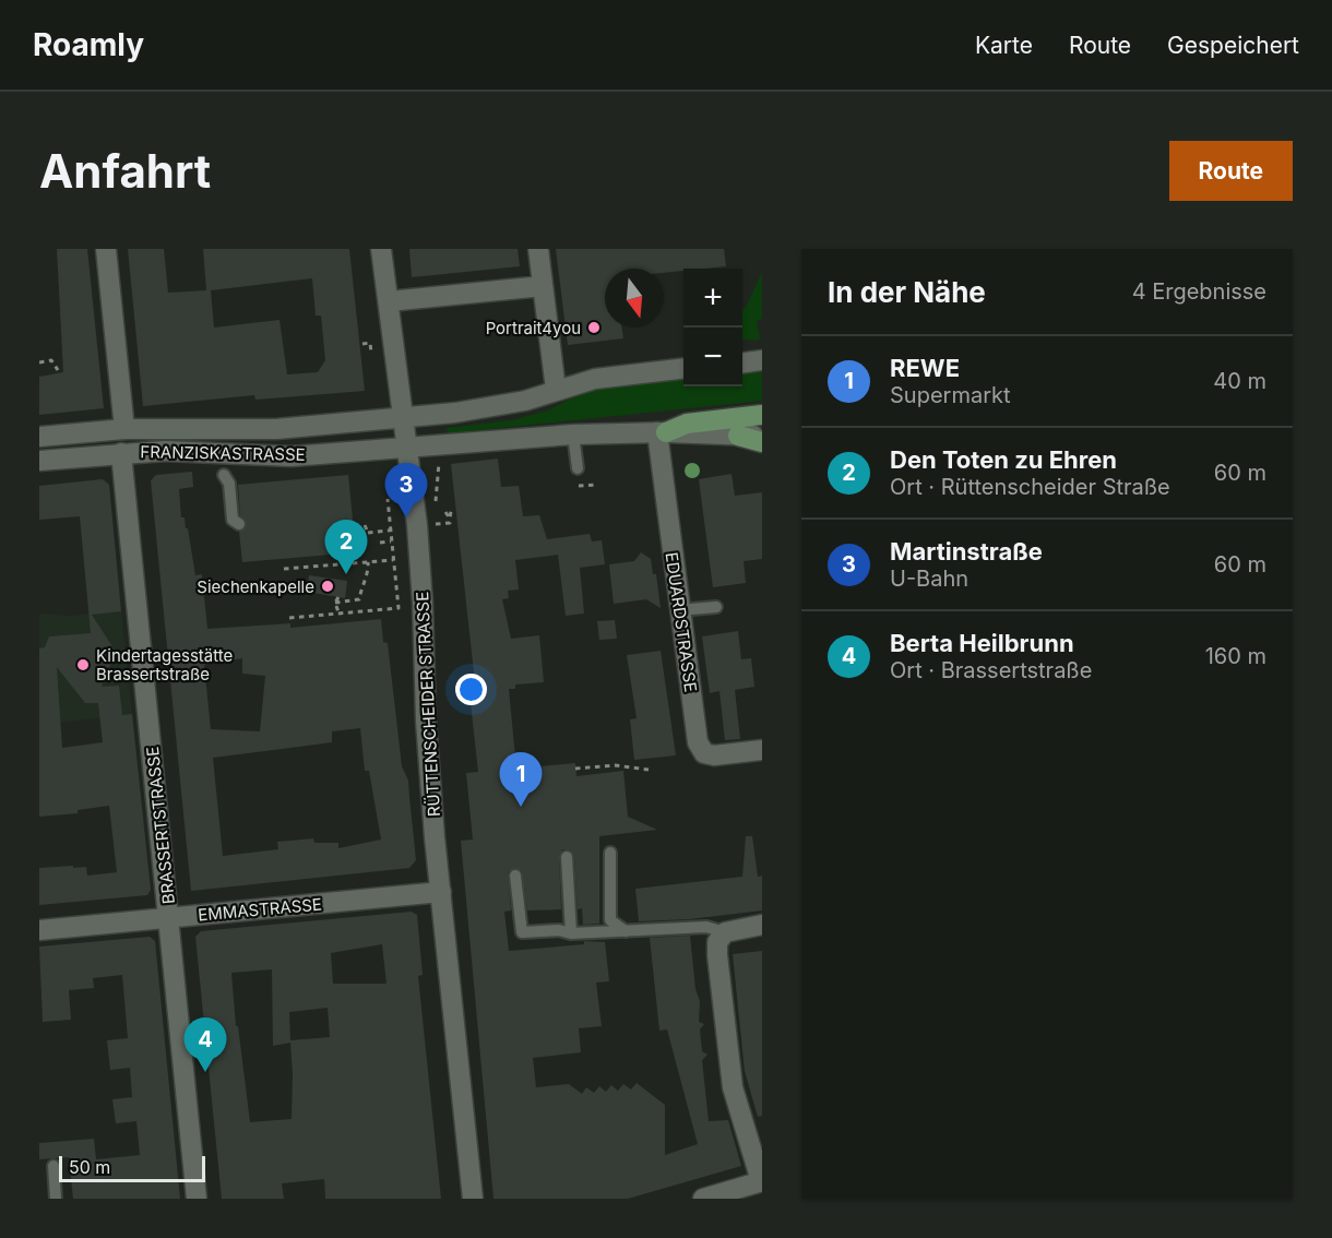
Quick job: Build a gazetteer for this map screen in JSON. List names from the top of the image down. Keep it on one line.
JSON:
{"streets":{"street":["FRANZISKASTRASSE","EDUARDSTRASSE","RÜTTENSCHEIDER STRASSE","BRASSERTSTRASSE","EMMASTRASSE"]},"crossings":[["FRANZISKASTRASSE","EDUARDSTRASSE"],["FRANZISKASTRASSE","RÜTTENSCHEIDER STRASSE"],["FRANZISKASTRASSE","BRASSERTSTRASSE"],["RÜTTENSCHEIDER STRASSE","EMMASTRASSE"],["BRASSERTSTRASSE","EMMASTRASSE"]],"places":["Portrait4you","Siechenkapelle","Kindertagesstätte Brassertstraße"],"scale_bar":"50 m","north":"bottom","page":{"header":"Roamly","nav":["Karte","Route","Gespeichert"],"buttons":"Route","title":"Anfahrt","heading":["In der Nähe","4 Ergebnisse"],"map_buttons":["+","−"],"list":[{"mark":"1","name":"REWE","note":"Supermarkt","value":"40 m"},{"mark":"2","name":"Den Toten zu Ehren","note":"Ort · Rüttenscheider Straße","value":"60 m"},{"mark":"3","name":"Martinstraße","note":"U-Bahn","value":"60 m"},{"mark":"4","name":"Berta Heilbrunn","note":"Ort · Brassertstraße","value":"160 m"}],"pins":["3","2","1","4"],"scale":"50 m"}}
